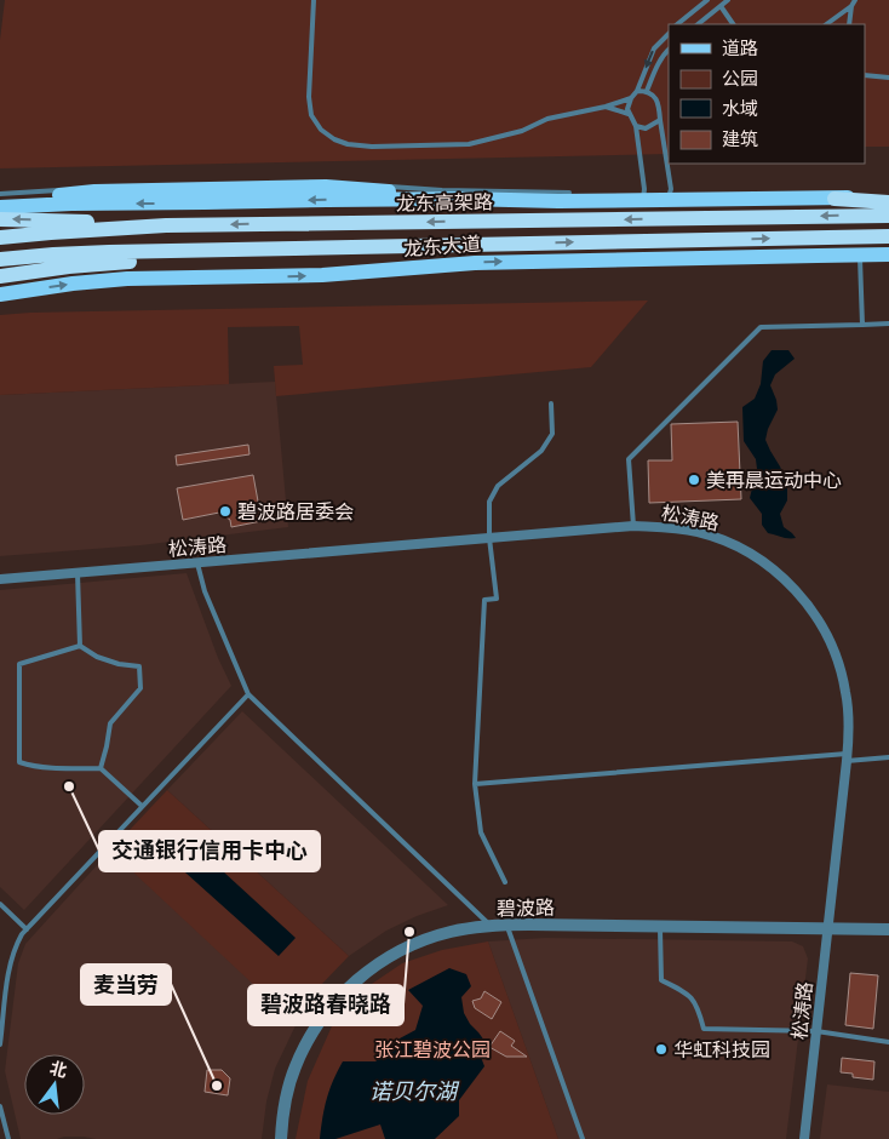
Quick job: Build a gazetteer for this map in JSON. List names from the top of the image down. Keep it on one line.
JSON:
{"streets":{"highway":["龙东高架路"],"main road":["龙东大道"],"street":["松涛路","碧波路"]},"crossings":[["松涛路","碧波路"]],"water":["诺贝尔湖"],"parks":["张江碧波公园"],"places":["美再晨运动中心","碧波路居委会","交通银行信用卡中心","碧波路春晓路","华虹科技园","麦当劳"],"legend":["道路","公园","水域","建筑"],"north":"top"}
